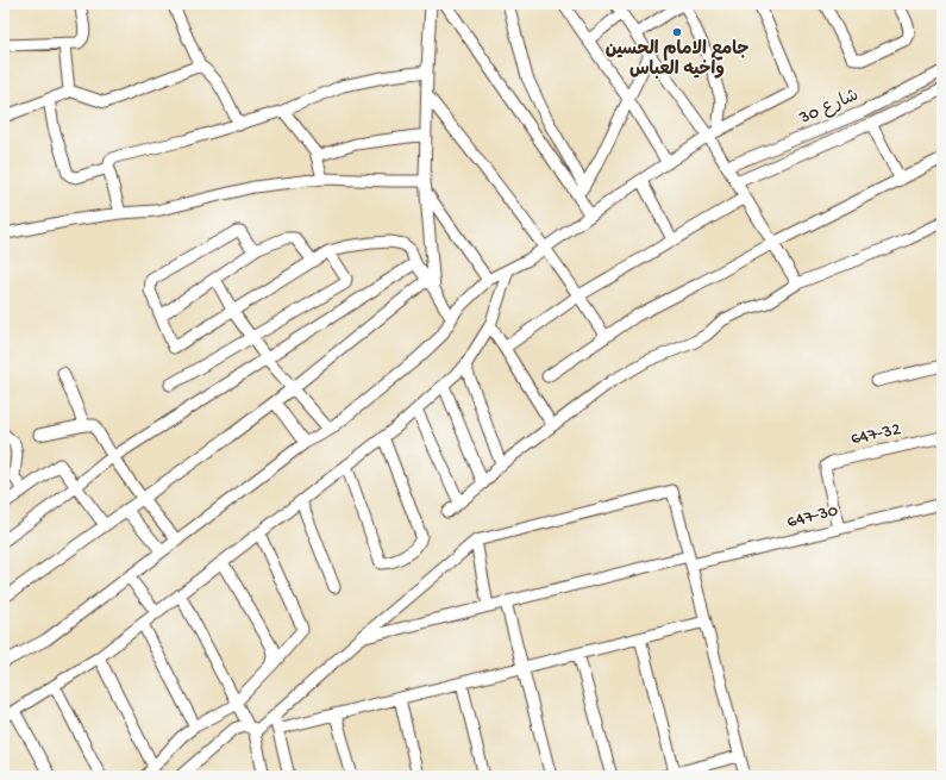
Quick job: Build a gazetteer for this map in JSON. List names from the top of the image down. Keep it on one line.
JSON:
{"streets":{"street":["شارع 30","647-32","647-30"]},"crossings":[["647-32","647-30"]],"places":["جامع الامام الحسين واخيه العباس"]}
